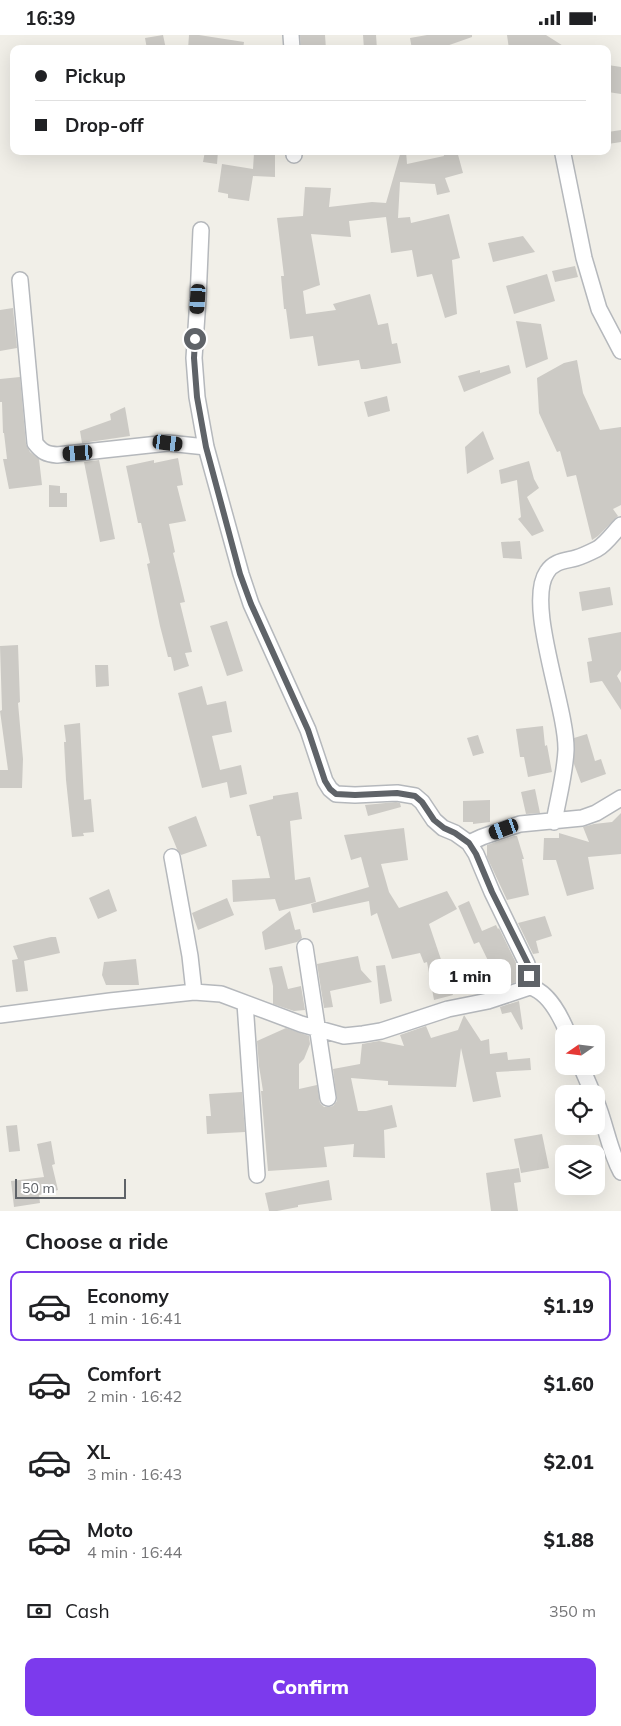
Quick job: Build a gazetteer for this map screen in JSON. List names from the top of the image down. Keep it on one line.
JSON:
{"scale_bar":"50 m","north":"left","page":{"status":"16:39","banner":["Pickup","Drop-off"],"bubble":"1 min","scale":"50 m","heading":"Choose a ride","list":[{"name":"Economy","note":"1 min · 16:41","value":"$1.19"},{"name":"Comfort","note":"2 min · 16:42","value":"$1.60"},{"name":"XL","note":"3 min · 16:43","value":"$2.01"},{"name":"Moto","note":"4 min · 16:44","value":"$1.88"}],"pay":["Cash","350 m"],"buttons":"Confirm"}}
